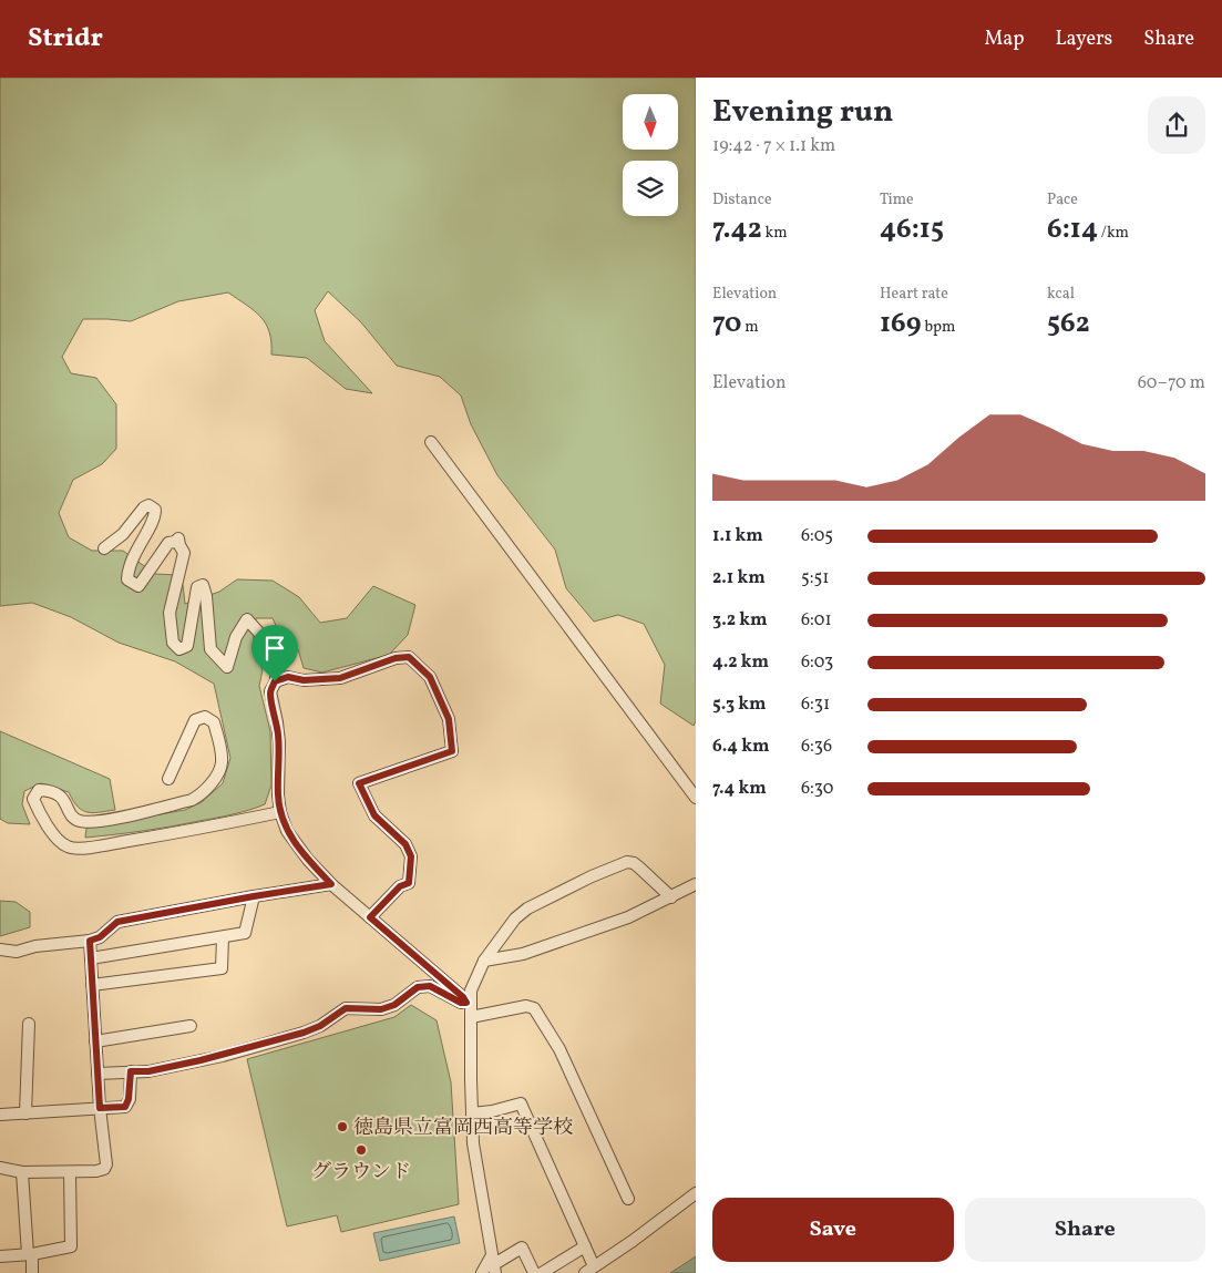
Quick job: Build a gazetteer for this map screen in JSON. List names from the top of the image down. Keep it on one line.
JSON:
{"places":["徳島県立富岡西高等学校","グラウンド"],"north":"bottom","page":{"header":"Stridr","nav":["Map","Layers","Share"],"heading":["Evening run","19:42 · 7 × 1.1 km"],"stats":[["Distance","7.42 km"],["Time","46:15"],["Pace","6:14 /km"],["Elevation","70 m"],["Heart rate","169 bpm"],["kcal","562"]],"chart":["Elevation","60–70 m"],"list":[{"name":"1.1 km","note":"6:05"},{"name":"2.1 km","note":"5:51"},{"name":"3.2 km","note":"6:01"},{"name":"4.2 km","note":"6:03"},{"name":"5.3 km","note":"6:31"},{"name":"6.4 km","note":"6:36"},{"name":"7.4 km","note":"6:30"}],"buttons":["Save","Share"]}}
